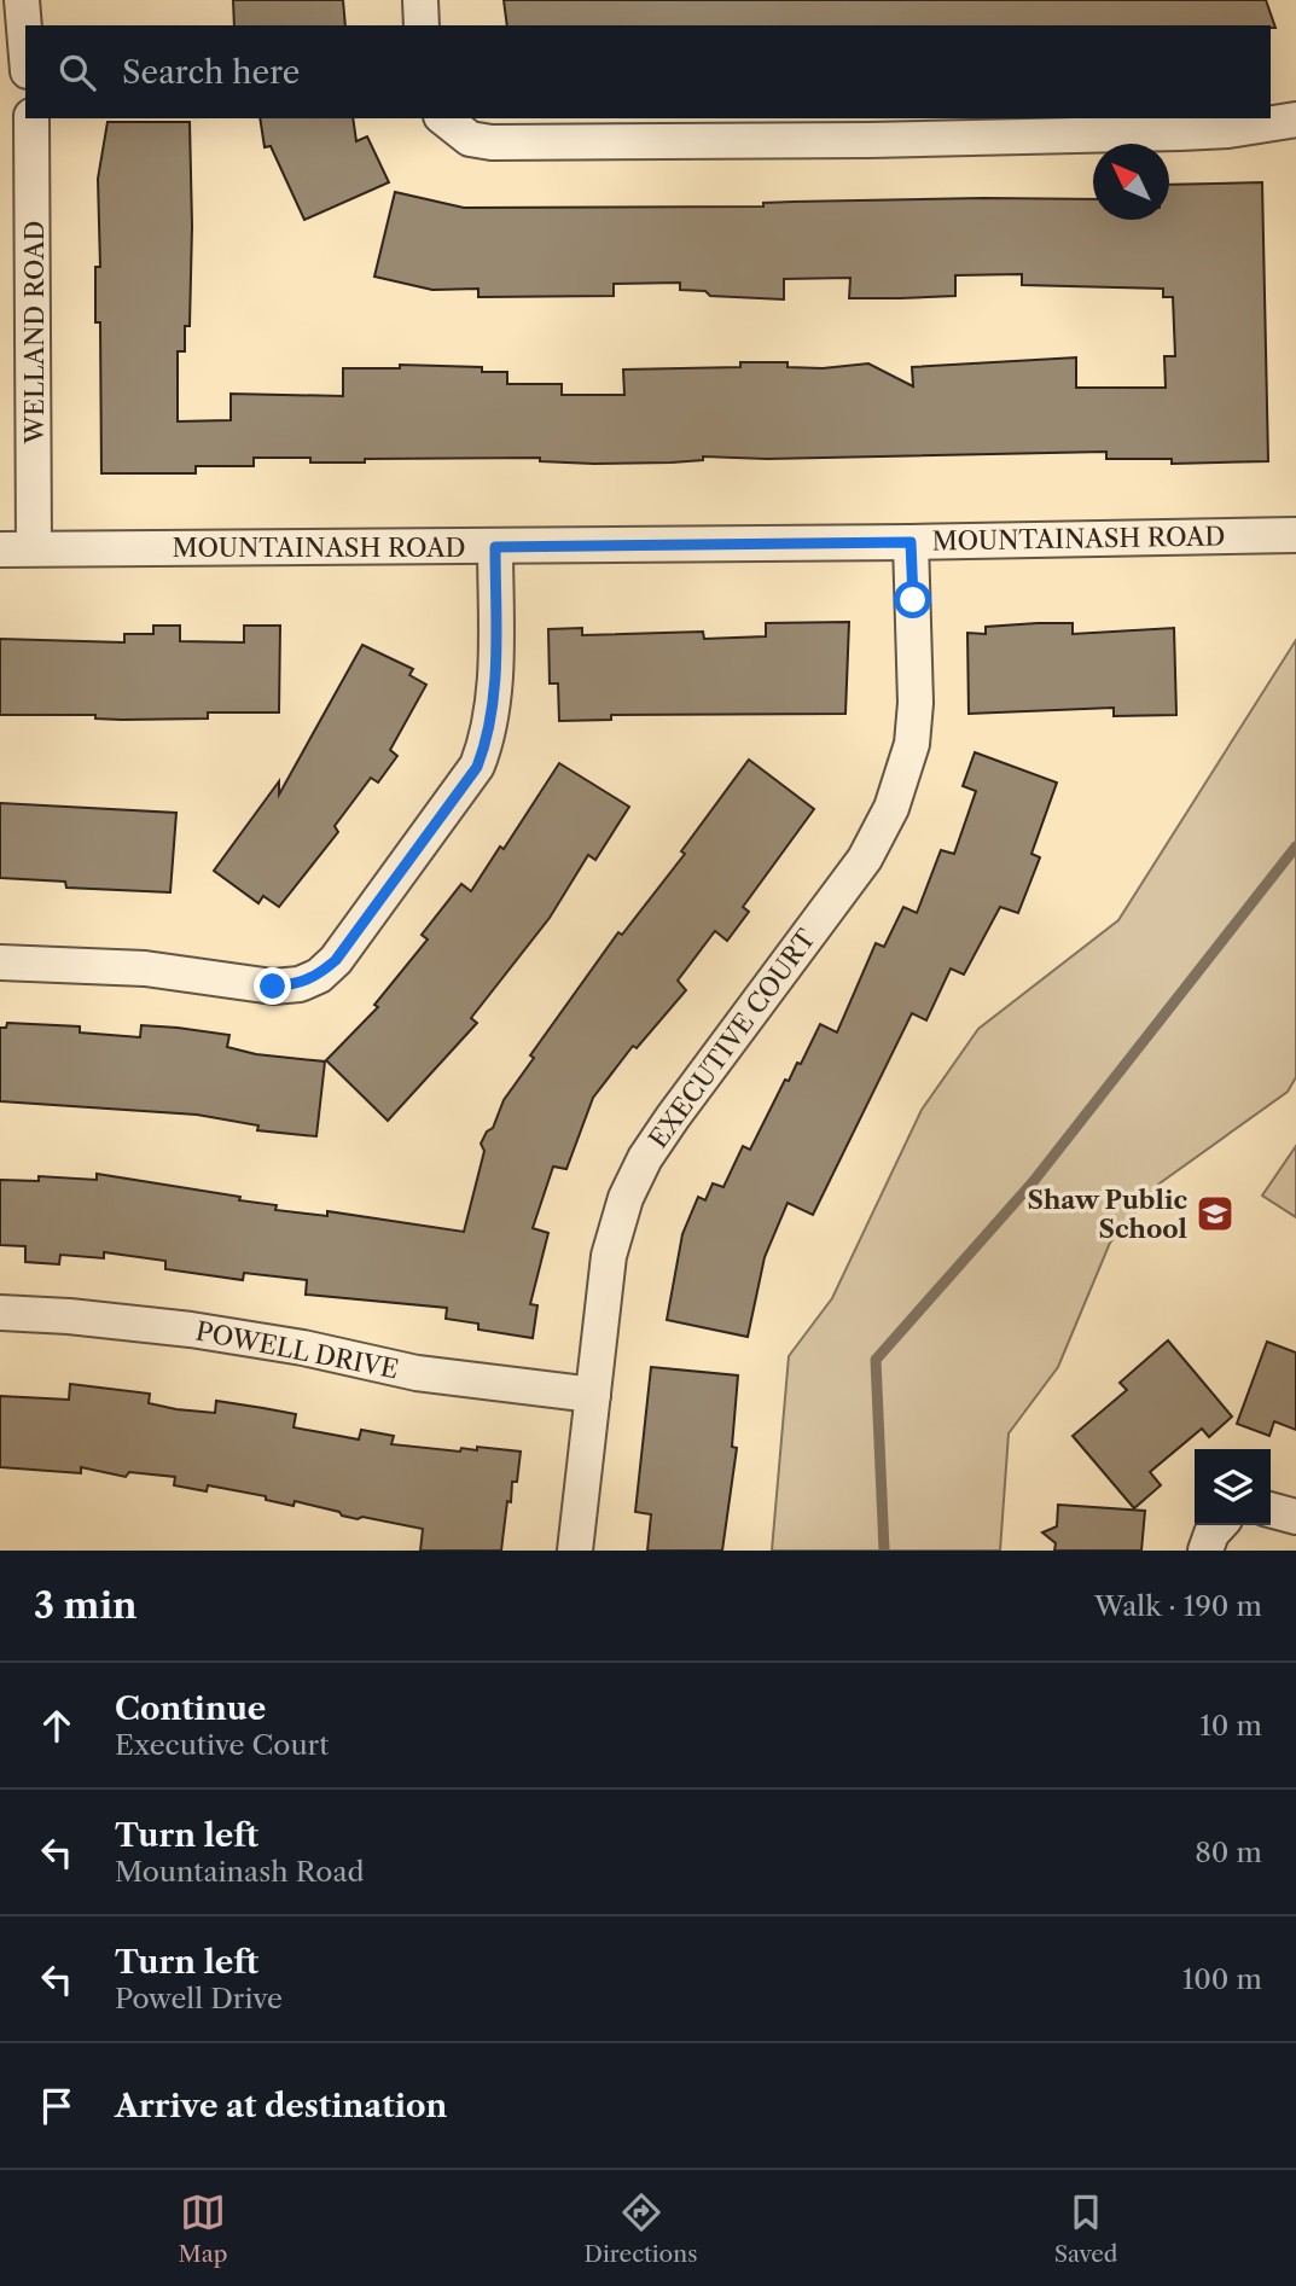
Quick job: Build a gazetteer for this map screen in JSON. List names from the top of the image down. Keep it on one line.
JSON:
{"streets":{"street":["WELLAND ROAD","MOUNTAINASH ROAD","EXECUTIVE COURT","POWELL DRIVE"]},"crossings":[["WELLAND ROAD","MOUNTAINASH ROAD"],["MOUNTAINASH ROAD","EXECUTIVE COURT"],["EXECUTIVE COURT","POWELL DRIVE"]],"places":{"school or university":["Shaw Public School"]},"north":"top left","page":{"search":"Search here","heading":["3 min","Walk · 190 m"],"list":[["Continue","Executive Court","10 m"],["Turn left","Mountainash Road","80 m"],["Turn left","Powell Drive","100 m"],"Arrive at destination"],"nav":["Map","Directions","Saved"]}}
